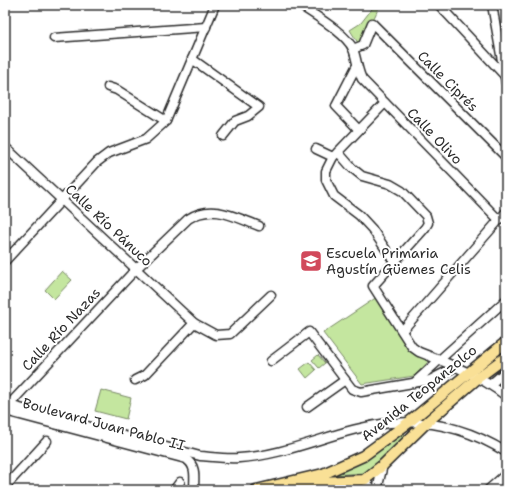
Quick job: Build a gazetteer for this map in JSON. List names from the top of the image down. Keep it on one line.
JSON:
{"streets":{"main road":["Avenida Teopanzolco"],"street":["Calle Ciprés","Calle Olivo","Calle Río Pánuco","Calle Río Nazas","Boulevard Juan Pablo II"]},"crossings":[["Calle Río Pánuco","Calle Río Nazas"],["Calle Río Nazas","Boulevard Juan Pablo II"],["Avenida Teopanzolco","Boulevard Juan Pablo II"]],"places":{"school or university":["Escuela Primaria Agustín Güemes Celis"]}}
